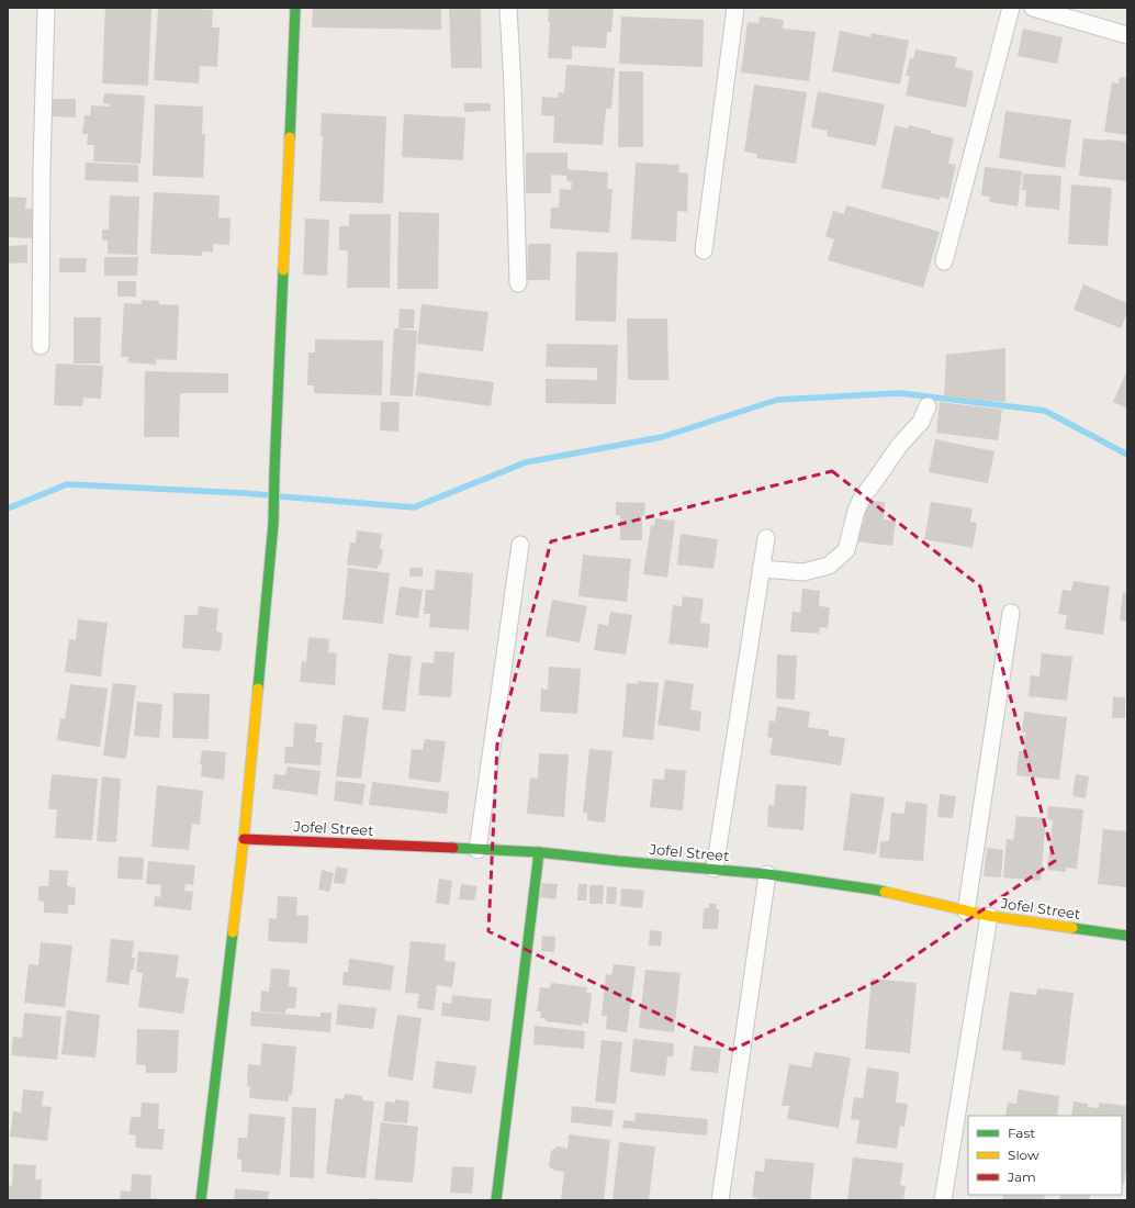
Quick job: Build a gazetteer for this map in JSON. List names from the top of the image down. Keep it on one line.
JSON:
{"streets":{"street":["Jofel Street"]},"legend":["Fast","Slow","Jam"]}
